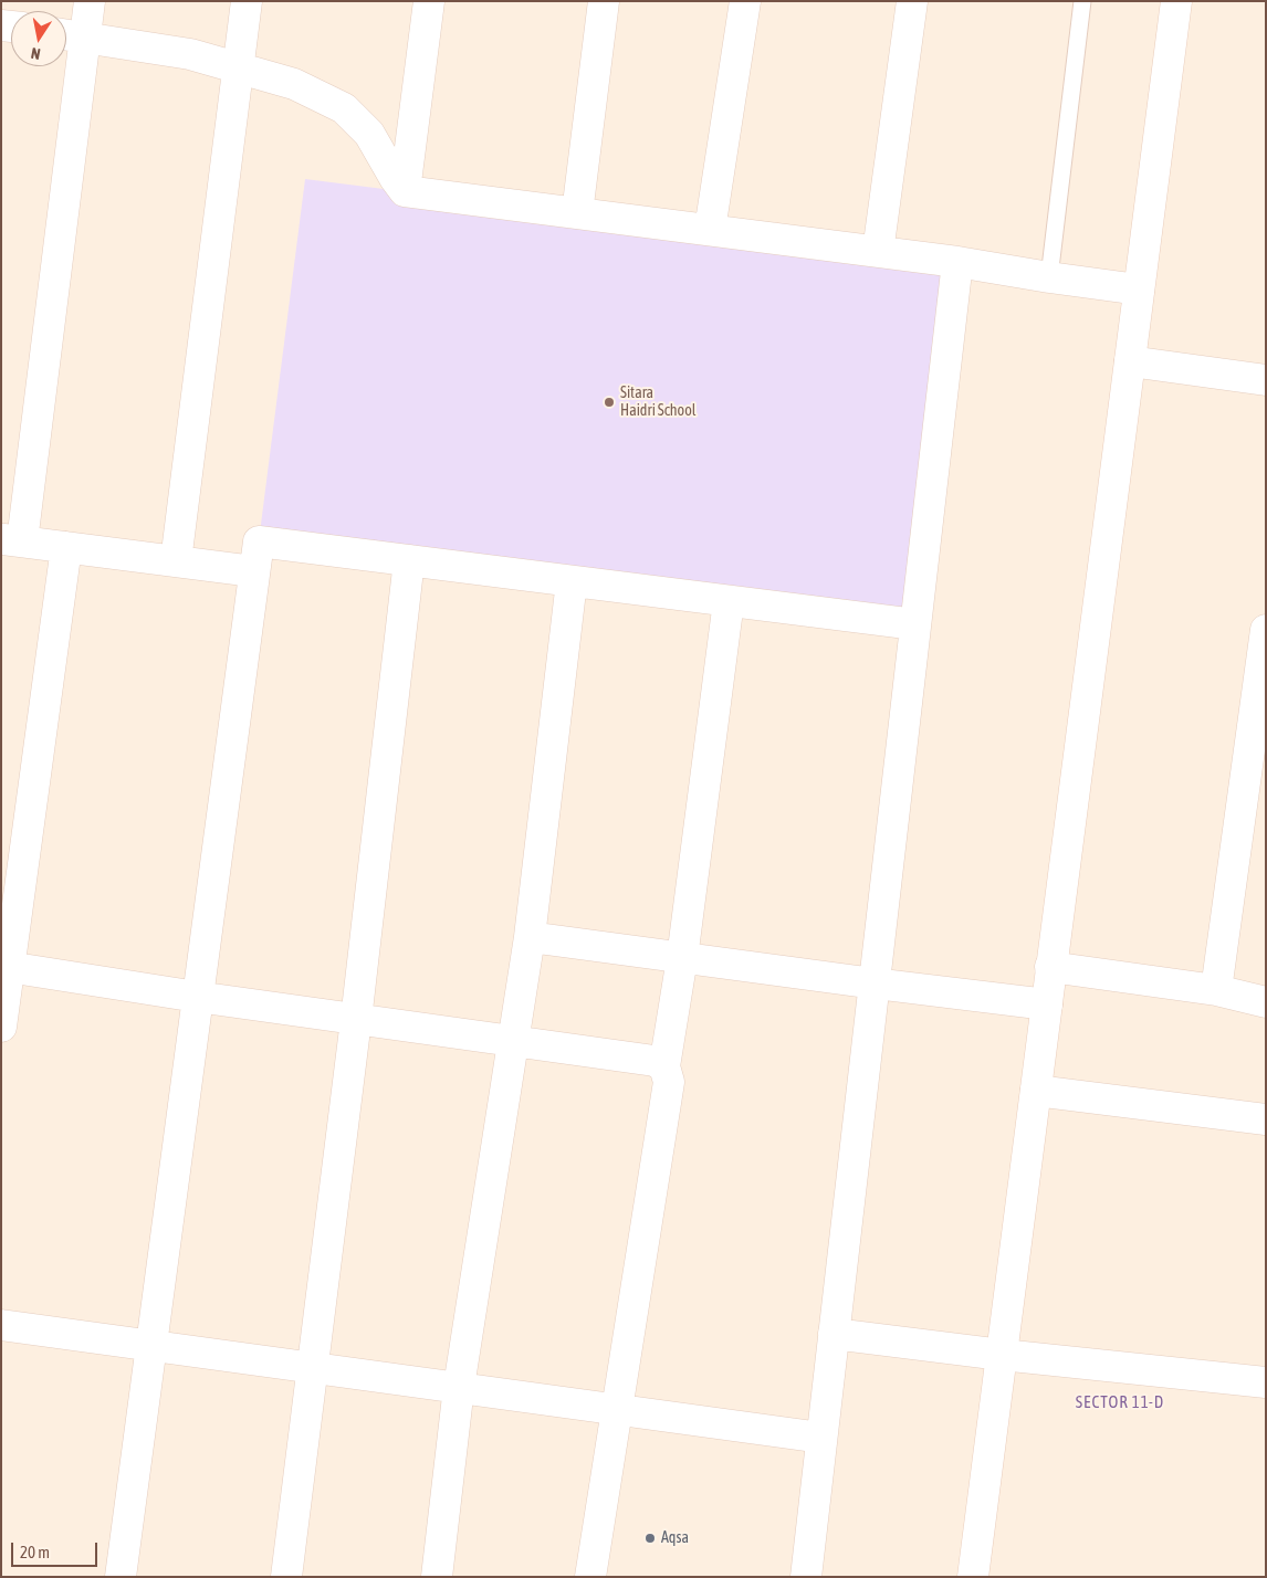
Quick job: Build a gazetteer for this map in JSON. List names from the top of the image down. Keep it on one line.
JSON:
{"districts":["SECTOR 11-D"],"places":["Sitara Haidri School","Aqsa"],"scale_bar":"20 m","north":"bottom"}
